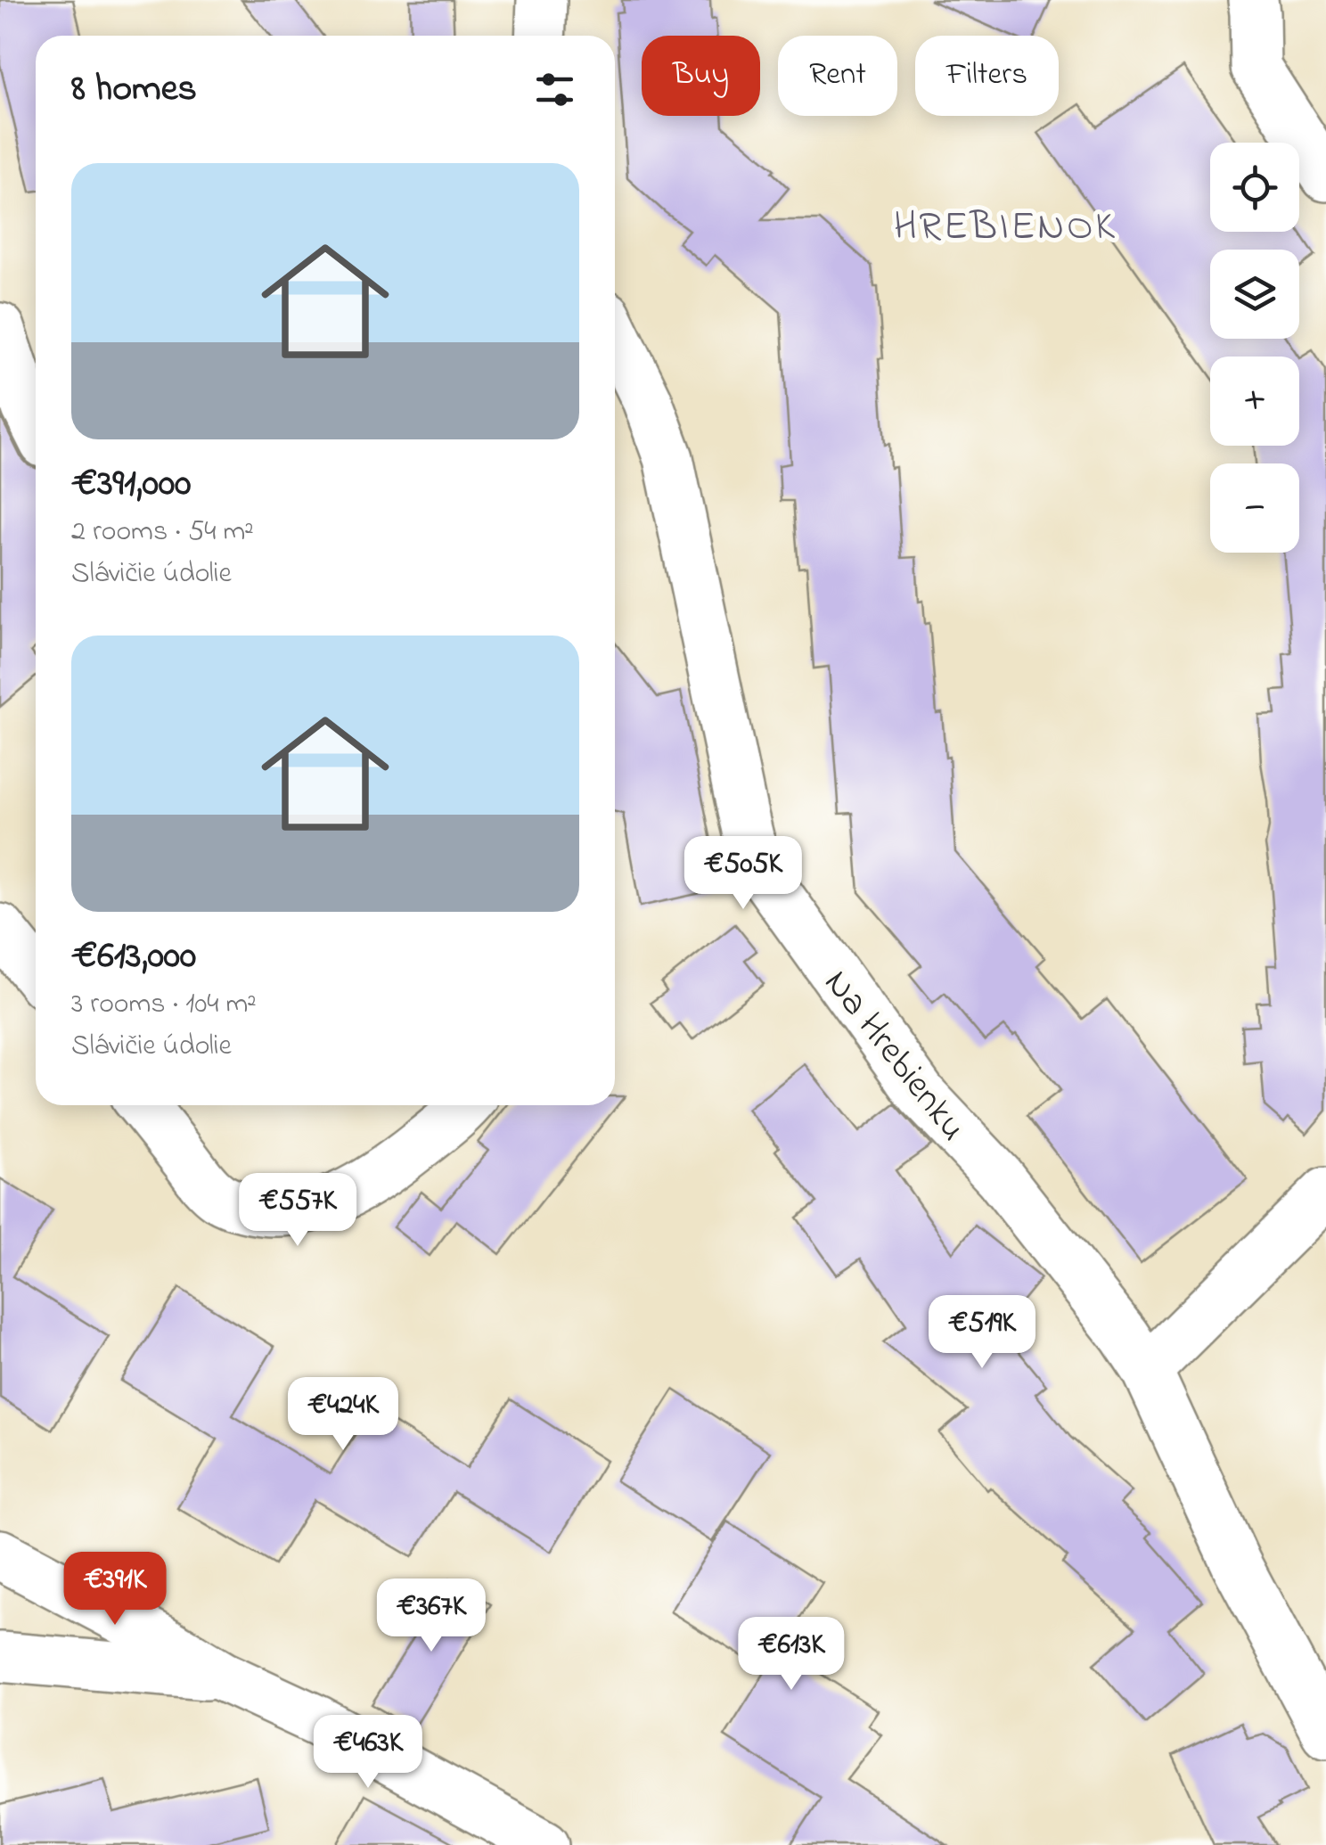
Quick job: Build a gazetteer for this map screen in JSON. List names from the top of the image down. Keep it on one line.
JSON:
{"streets":{"street":["Na Hrebienku"]},"districts":["HREBIENOK"],"page":{"chip":["Buy","Rent","Filters"],"heading":"8 homes","map_buttons":["+","−"],"list":[{"name":"€391,000","note":"2 rooms · 54 m² · Slávičie údolie"},{"name":"€613,000","note":"3 rooms · 104 m² · Slávičie údolie"}],"price":["€505K","€557K","€519K","€424K","€391K","€367K","€613K","€463K"]}}
